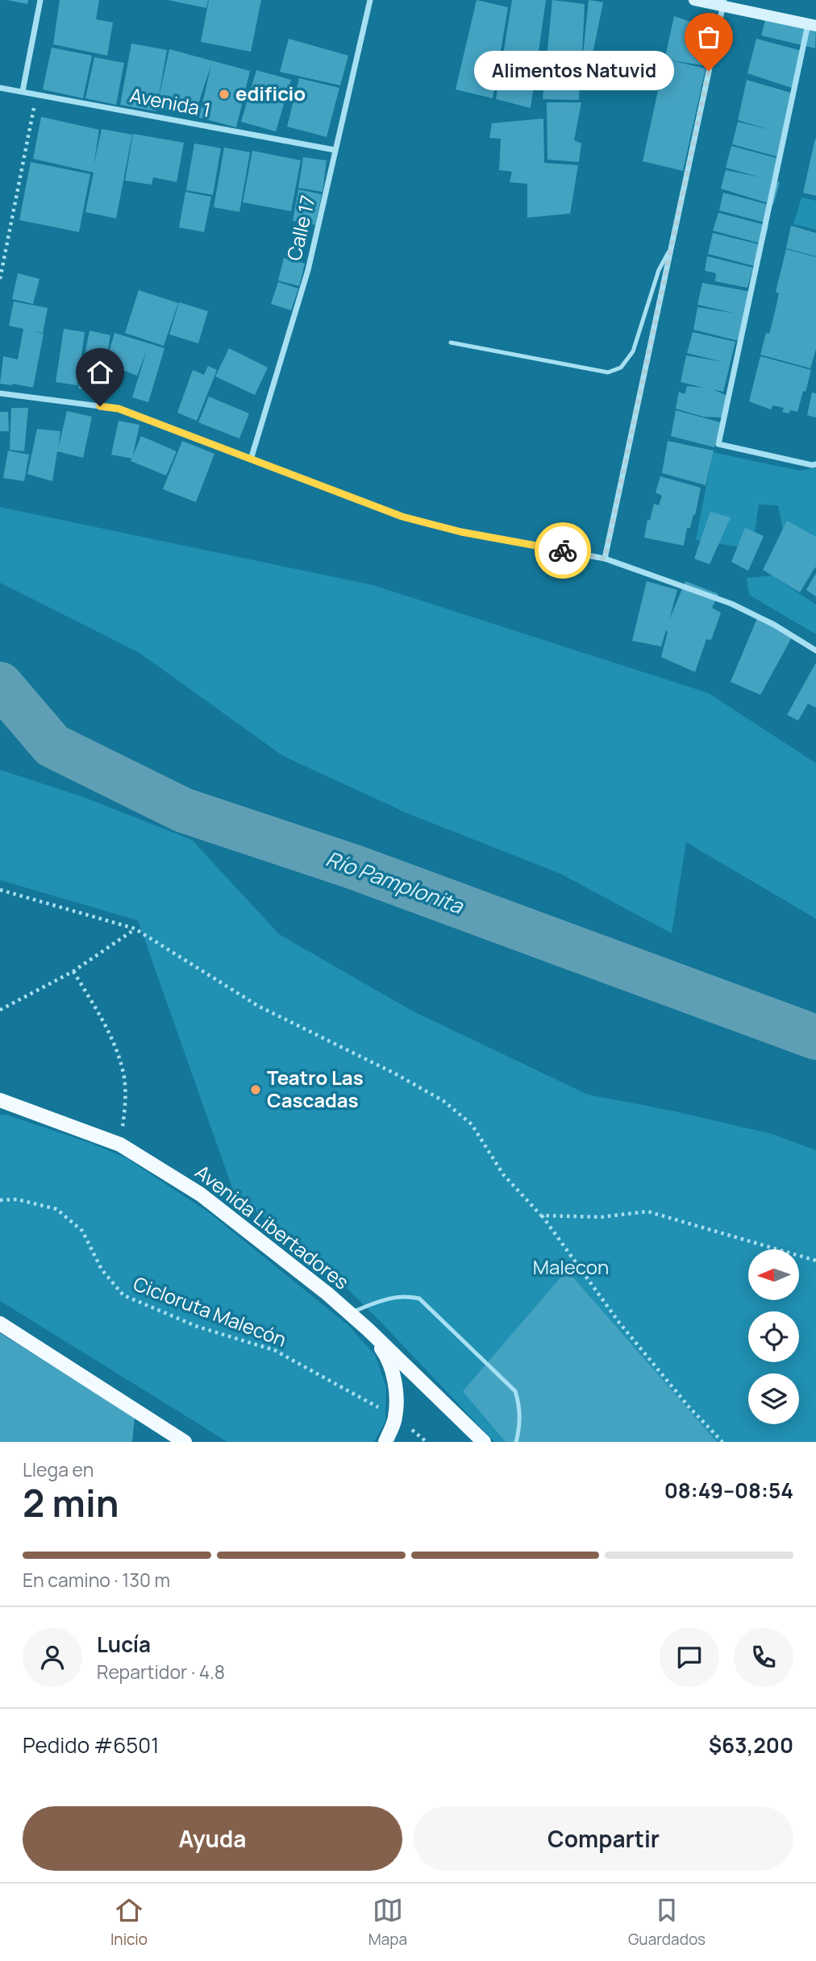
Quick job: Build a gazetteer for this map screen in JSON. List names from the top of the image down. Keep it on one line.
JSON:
{"streets":{"main road":["Avenida Libertadores"],"street":["Avenida 1","Calle 17"],"path":["Cicloruta Malecón"]},"crossings":[["Avenida 1","Calle 17"]],"water":["Río Pamplonita"],"parks":["Malecon"],"places":["Alimentos Natuvid","edificio","Teatro Las Cascadas"],"north":"left","page":{"bubble":"Alimentos Natuvid","heading":["2 min","Llega en","08:49–08:54"],"panel":["Lucía","Repartidor · 4.8","Pedido #6501","$63,200"],"bar":"En camino · 130 m","buttons":["Ayuda","Compartir"],"tabs":["Inicio","Mapa","Guardados"]}}
